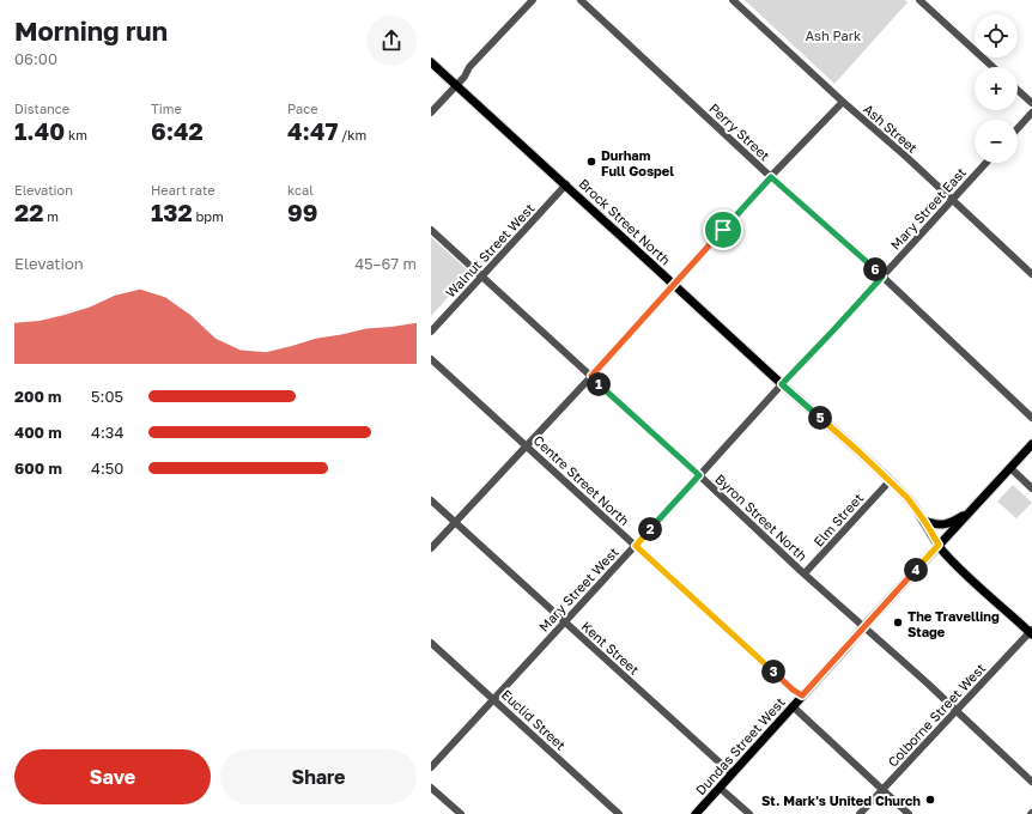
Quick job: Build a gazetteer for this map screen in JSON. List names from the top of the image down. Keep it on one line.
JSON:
{"streets":{"main road":["Brock Street North","Dundas Street West"],"street":["Ash Street","Perry Street","Mary Street East","Walnut Street West","Centre Street North","Byron Street North","Elm Street","Mary Street West","Kent Street","Colborne Street West","Euclid Street"]},"crossings":[["Ash Street","Mary Street East"],["Perry Street","Mary Street East"],["Mary Street East","Brock Street North"],["Mary Street East","Mary Street West"],["Brock Street North","Walnut Street West"],["Brock Street North","Elm Street"],["Brock Street North","Mary Street West"],["Brock Street North","Colborne Street West"],["Brock Street North","Dundas Street West"],["Walnut Street West","Byron Street North"],["Centre Street North","Mary Street West"],["Centre Street North","Dundas Street West"],["Byron Street North","Elm Street"],["Byron Street North","Mary Street West"],["Byron Street North","Colborne Street West"],["Byron Street North","Dundas Street West"],["Mary Street West","Kent Street"],["Mary Street West","Euclid Street"],["Kent Street","Dundas Street West"]],"parks":["Ash Park"],"places":["Durham Full Gospel","The Travelling Stage","St. Mark's United Church"],"page":{"heading":["Morning run","06:00"],"map_buttons":["+","−"],"stats":[["Distance","1.40 km"],["Time","6:42"],["Pace","4:47 /km"],["Elevation","22 m"],["Heart rate","132 bpm"],["kcal","99"]],"chart":["Elevation","45–67 m"],"pins":["6","1","5","2","4","3"],"list":[{"name":"200 m","note":"5:05"},{"name":"400 m","note":"4:34"},{"name":"600 m","note":"4:50"}],"buttons":["Save","Share"]}}
